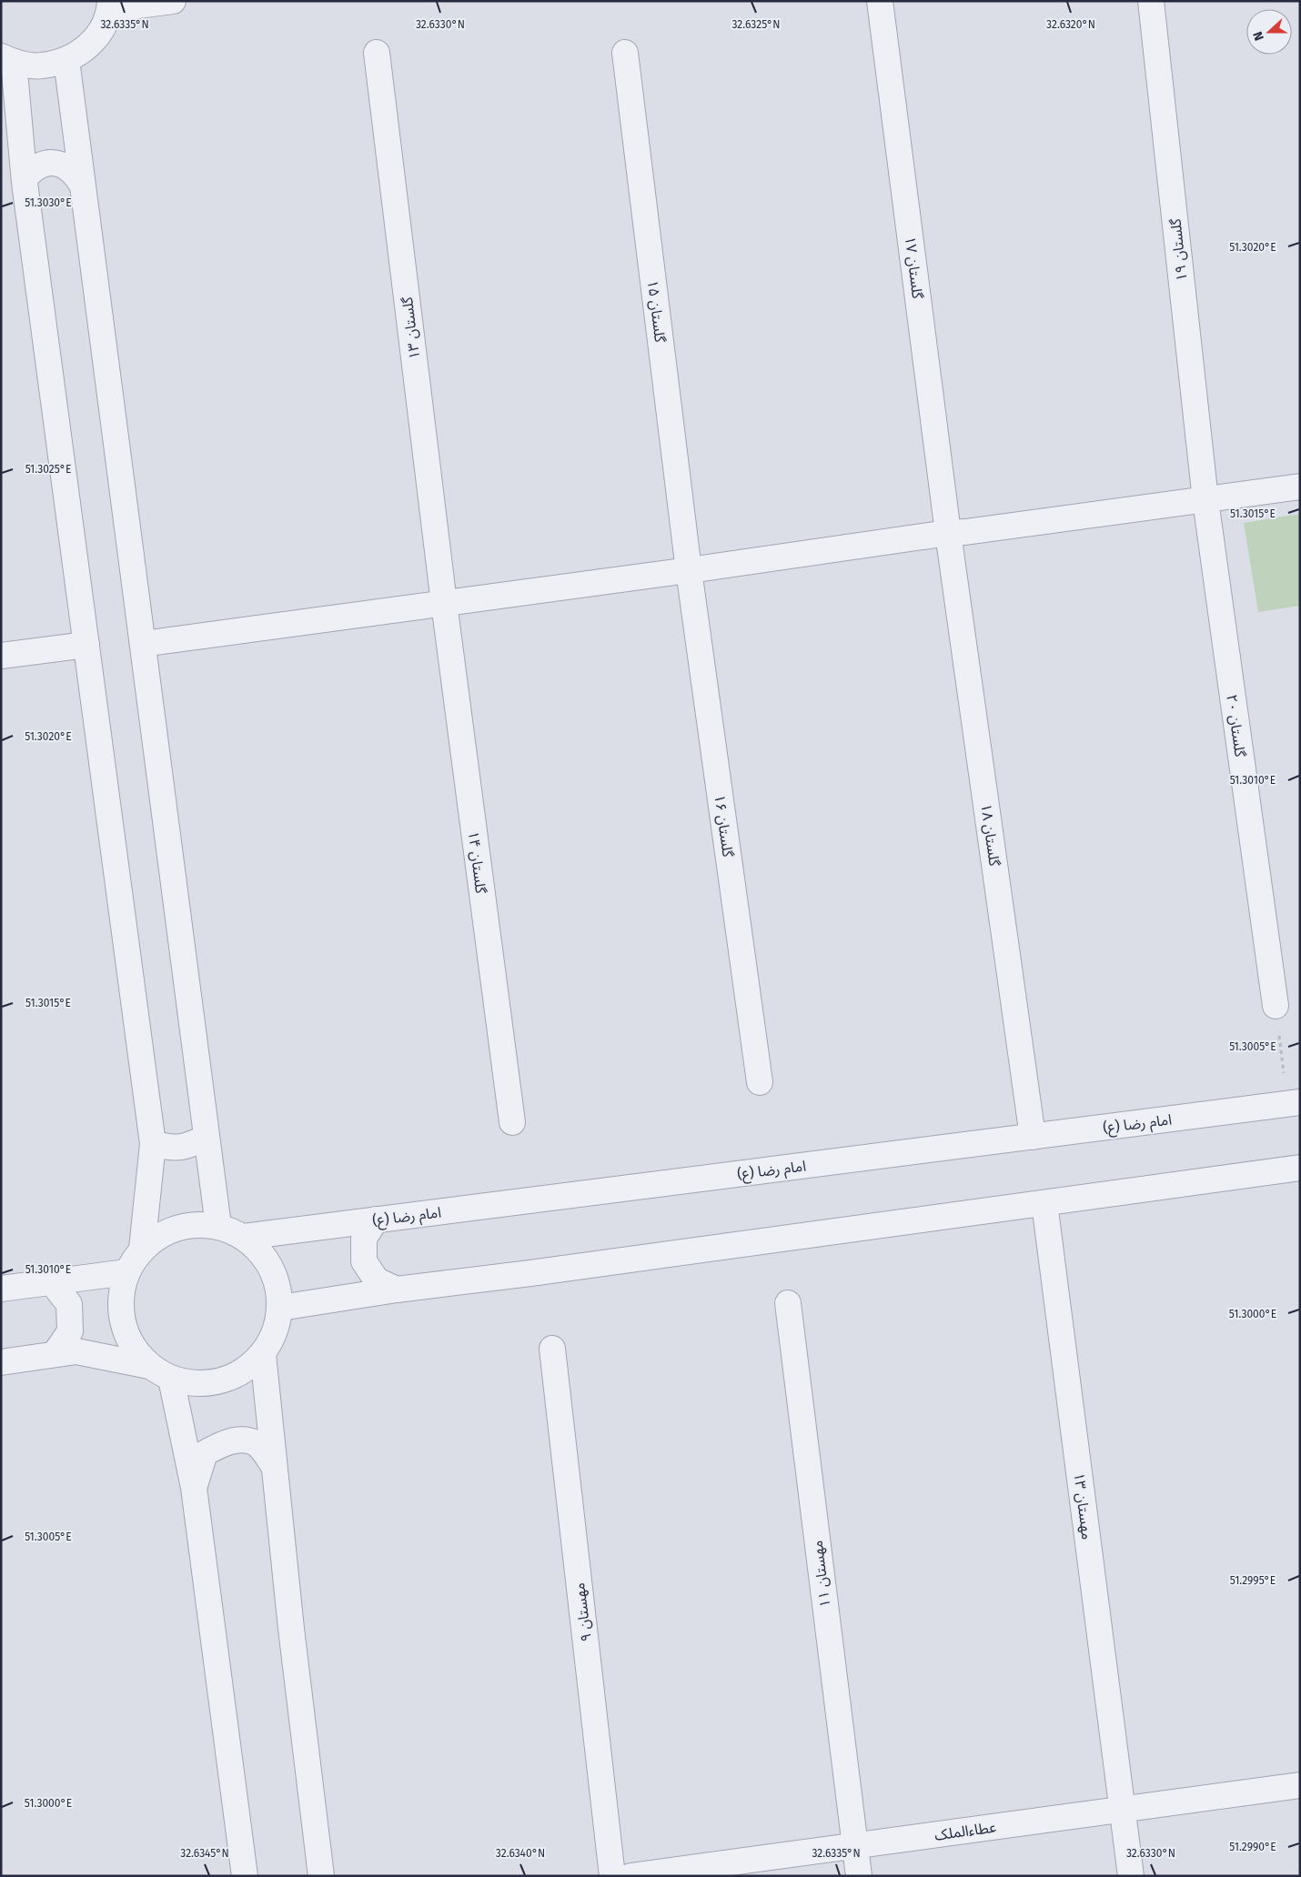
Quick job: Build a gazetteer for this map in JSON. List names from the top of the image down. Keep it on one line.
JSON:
{"streets":{"street":["گلستان ۱۹","گلستان ۱۷","گلستان ۱۵","گلستان ۱۳","گلستان ۲۰","گلستان ۱۶","گلستان ۱۸","گلستان ۱۴","امام رضا (ع)","مهستان ۱۳","مهستان ۱۱","مهستان ۹","عطاءالملک"]},"crossings":[["گلستان ۱۹","گلستان ۲۰"],["گلستان ۱۷","گلستان ۱۸"],["گلستان ۱۵","گلستان ۱۶"],["گلستان ۱۳","گلستان ۱۴"],["گلستان ۱۸","امام رضا (ع)"],["مهستان ۱۳","عطاءالملک"],["مهستان ۱۱","عطاءالملک"]],"north":"left","coordinates":["32.6335°N","32.6330°N","32.6325°N","32.6320°N","51.3030°E","51.3020°E","51.3025°E","51.3015°E","51.3010°E","51.3005°E","51.3000°E","51.2995°E","51.2990°E","32.6345°N","32.6340°N"]}
